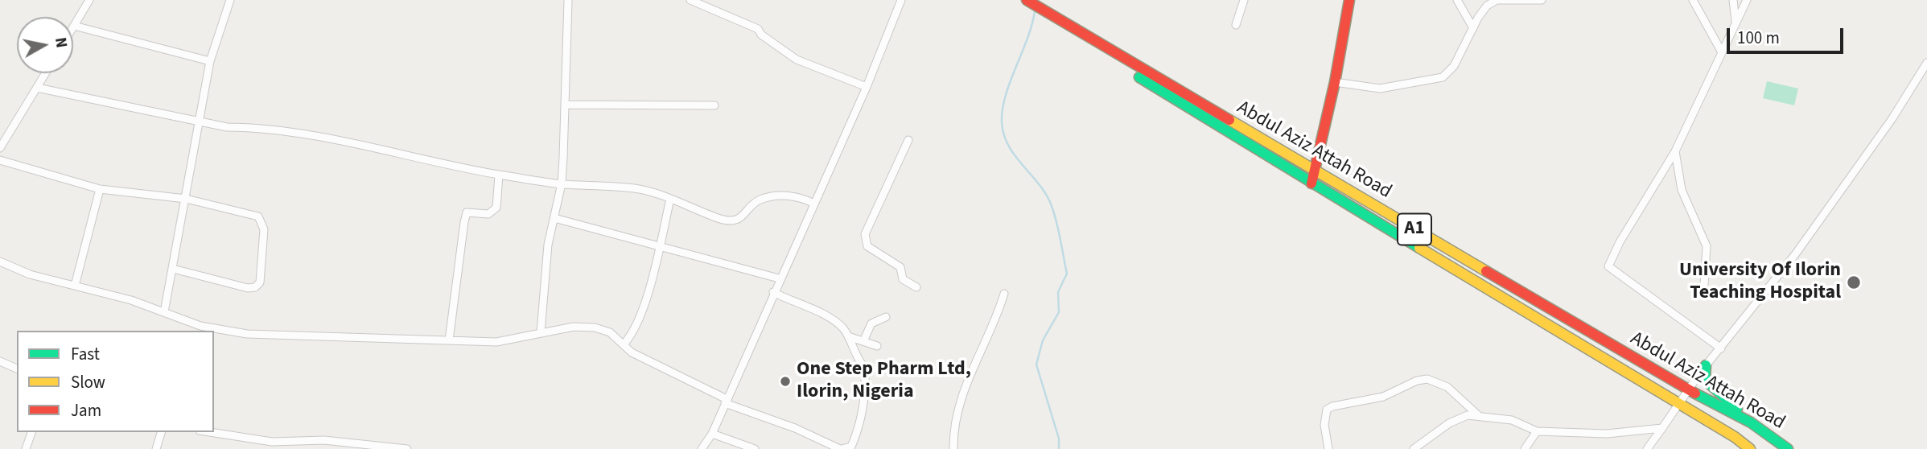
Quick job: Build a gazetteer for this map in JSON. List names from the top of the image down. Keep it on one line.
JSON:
{"streets":{"main road":["Abdul Aziz Attah Road","A1"]},"places":["University Of Ilorin Teaching Hospital","One Step Pharm Ltd, Ilorin, Nigeria"],"legend":["Fast","Slow","Jam"],"scale_bar":"100 m","north":"right"}
